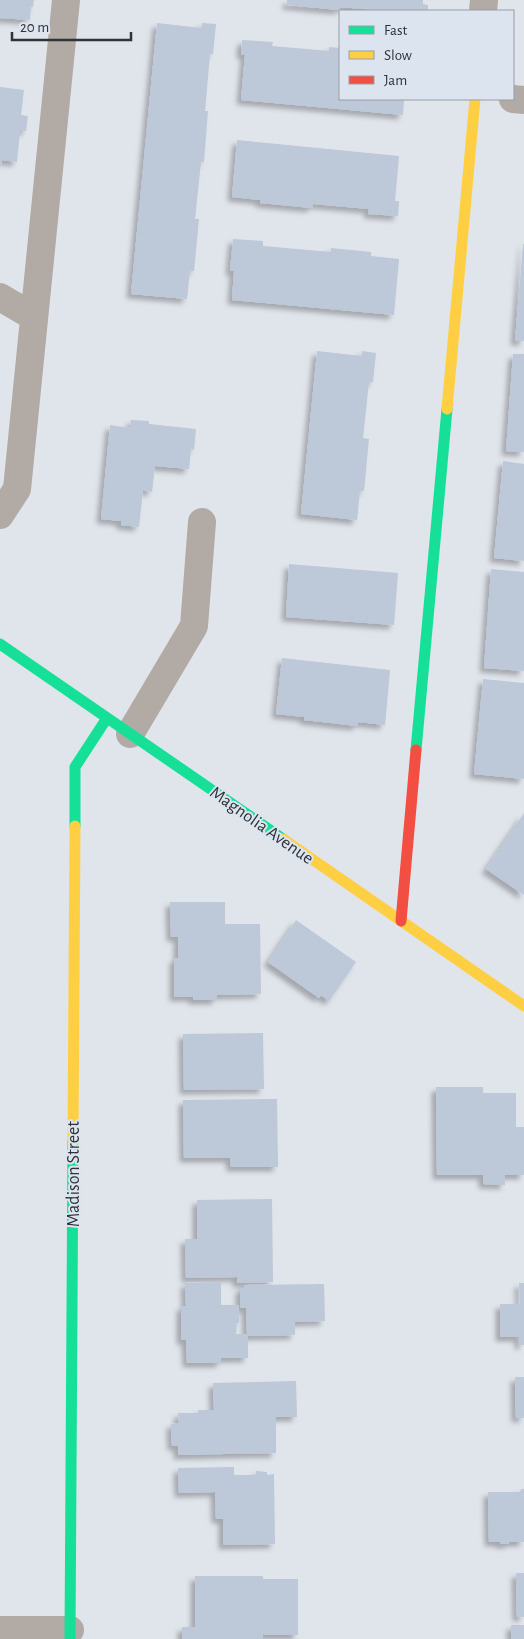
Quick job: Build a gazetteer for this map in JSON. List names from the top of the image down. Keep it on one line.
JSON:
{"streets":{"street":["Magnolia Avenue","Madison Street"]},"crossings":[["Magnolia Avenue","Madison Street"]],"legend":["Fast","Slow","Jam"],"scale_bar":"20 m"}
